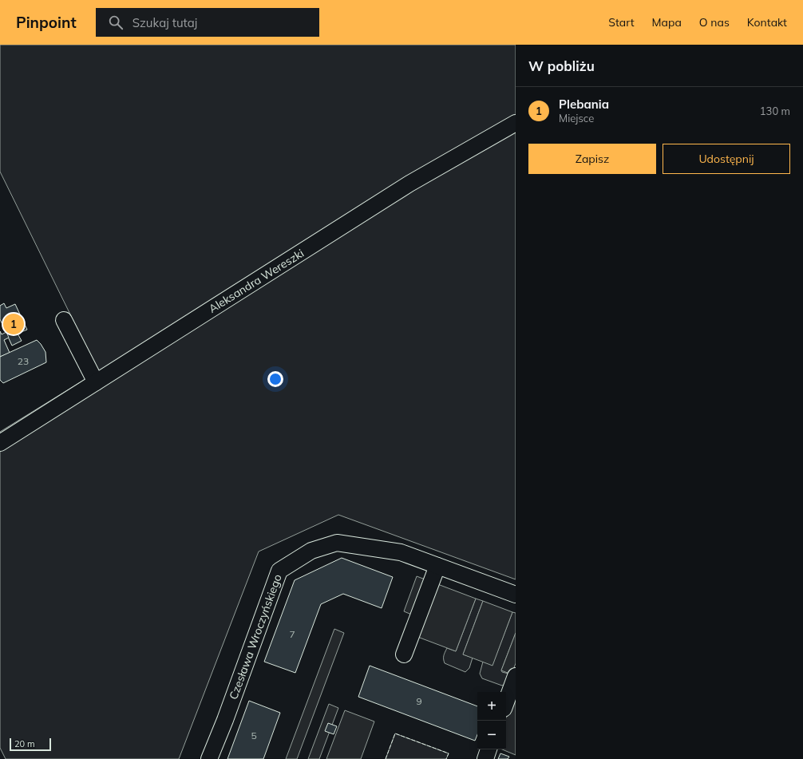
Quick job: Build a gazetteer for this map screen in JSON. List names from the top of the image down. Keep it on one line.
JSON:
{"streets":{"street":["Aleksandra Wereszki","Czesława Wroczyńskiego"]},"house_numbers":["23","7","9","5"],"scale_bar":"20 m","page":{"header":"Pinpoint","search":"Szukaj tutaj","nav":["Start","Mapa","O nas","Kontakt"],"heading":"W pobliżu","list":[{"mark":"1","name":"Plebania","note":"Miejsce","value":"130 m"}],"buttons":["Zapisz","Udostępnij"],"pins":"1","map_buttons":["+","−"],"scale":"20 m"}}
